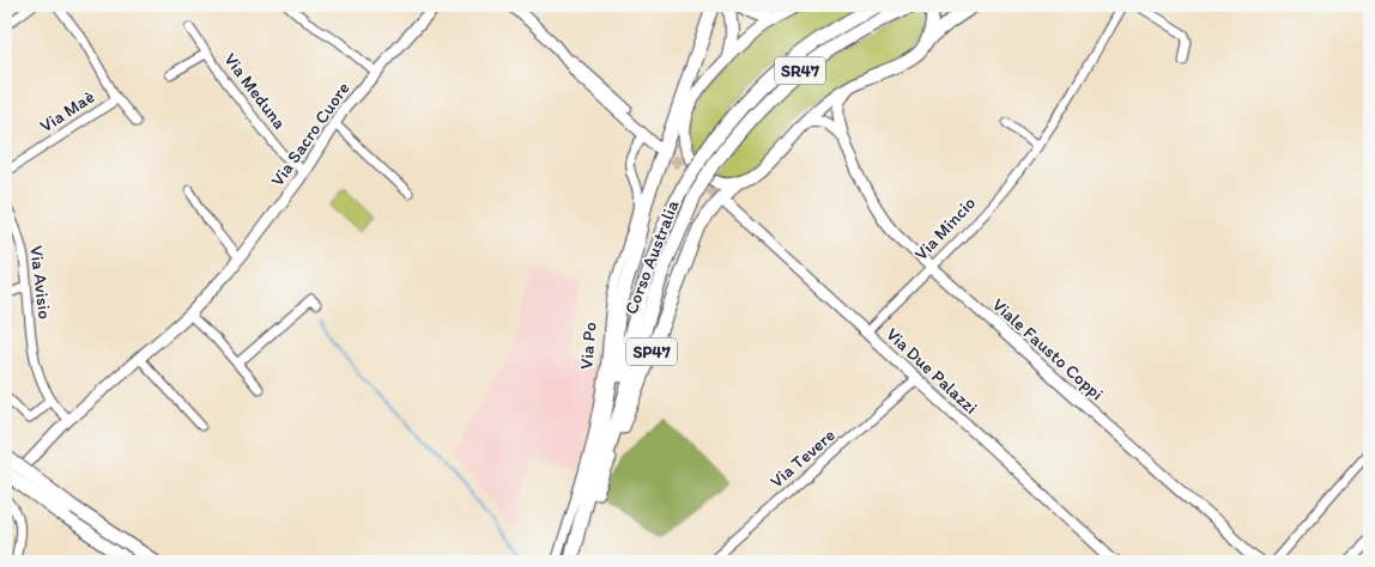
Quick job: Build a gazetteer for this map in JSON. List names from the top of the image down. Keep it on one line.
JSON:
{"streets":{"highway":["SR47","Corso Australia","SP47"],"street":["Via Meduna","Via Maè","Via Sacro Cuore","Via Mincio","Via Avisio","Via Po","Viale Fausto Coppi","Via Due Palazzi","Via Tevere"]},"crossings":[["SR47","Viale Fausto Coppi"],["SR47","SP47"],["Via Meduna","Via Sacro Cuore"],["Via Sacro Cuore","Via Avisio"],["Via Mincio","Viale Fausto Coppi"],["Corso Australia","SP47"],["Via Due Palazzi","Via Tevere"]]}
